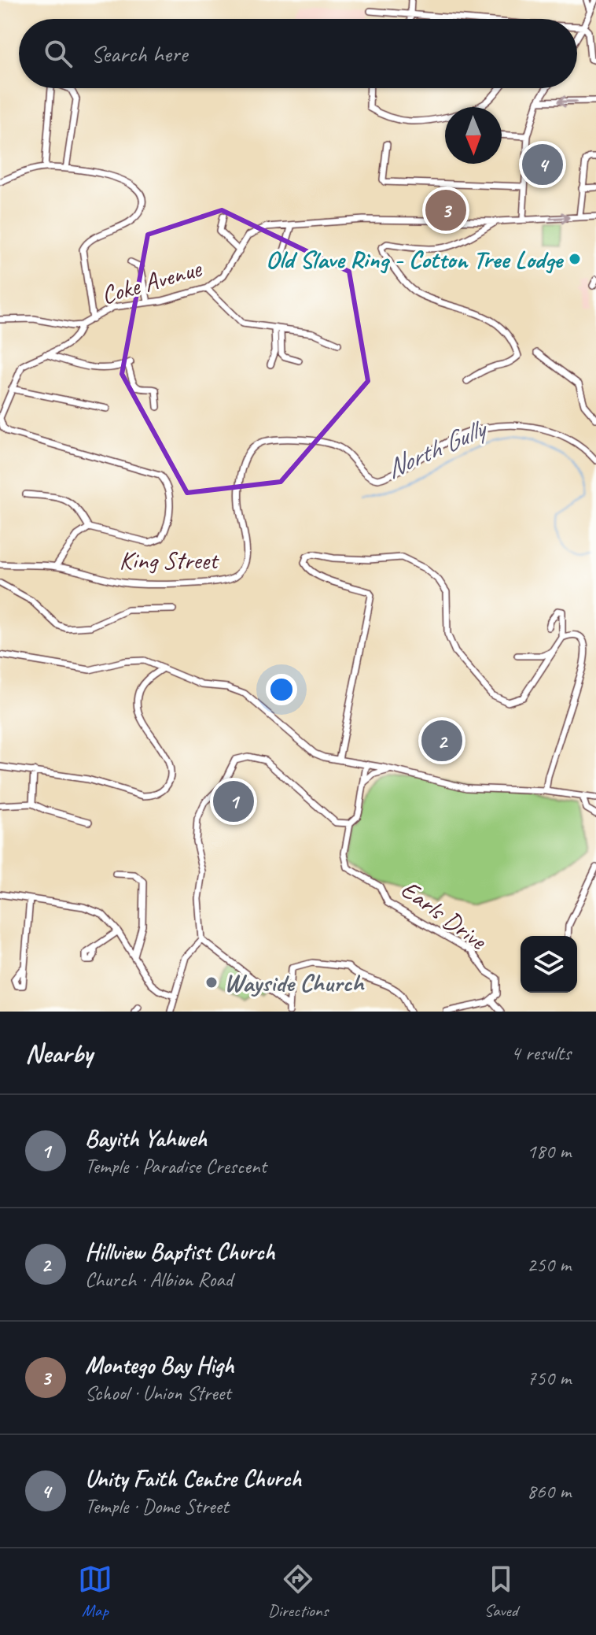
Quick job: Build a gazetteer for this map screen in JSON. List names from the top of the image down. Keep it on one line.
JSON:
{"streets":{"street":["Coke Avenue","King Street","Earls Drive"]},"water":["North Gully"],"places":["Old Slave Ring - Cotton Tree Lodge","Wayside Church"],"north":"bottom","page":{"search":"Search here","pins":["4","3","2","1"],"heading":["Nearby","4 results"],"list":[{"mark":"1","name":"Bayith Yahweh","note":"Temple · Paradise Crescent","value":"180 m"},{"mark":"2","name":"Hillview Baptist Church","note":"Church · Albion Road","value":"250 m"},{"mark":"3","name":"Montego Bay High","note":"School · Union Street","value":"750 m"},{"mark":"4","name":"Unity Faith Centre Church","note":"Temple · Dome Street","value":"860 m"}],"nav":["Map","Directions","Saved"]}}
